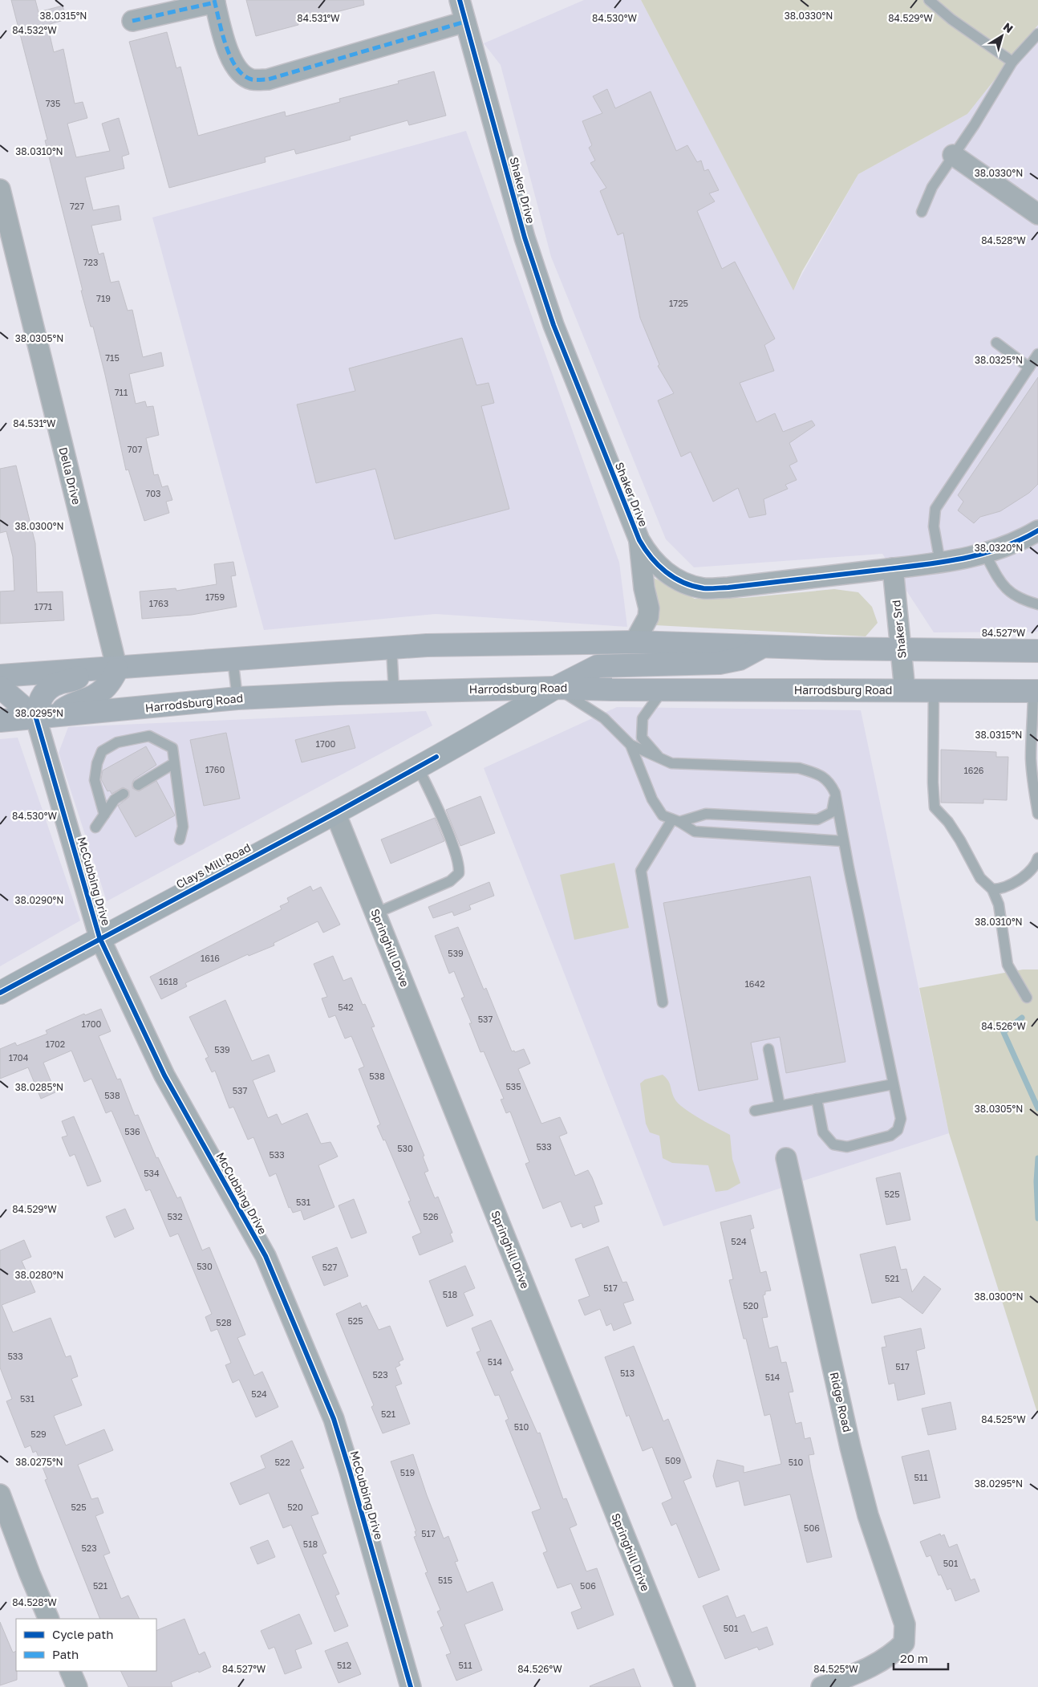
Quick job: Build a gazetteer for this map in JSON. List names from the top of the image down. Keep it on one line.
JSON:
{"streets":{"main road":["Harrodsburg Road","Clays Mill Road"],"street":["Shaker Drive","Della Drive","Shaker Srd","McCubbing Drive","Springhill Drive","Ridge Road"]},"crossings":[["Shaker Drive","Shaker Srd"],["Shaker Srd","Harrodsburg Road"],["Harrodsburg Road","Clays Mill Road"],["Harrodsburg Road","McCubbing Drive"],["Clays Mill Road","McCubbing Drive"],["Clays Mill Road","Springhill Drive"]],"house_numbers":["735","727","723","719","1725","715","711","707","703","1759","1763","1771","1700","1760","1626","539","1616","1618","1642","542","537","1700","1702","539","1704","538","535","537","538","536","533","530","533","534","525","531","532","526","524","530","527","521","517","518","520","525","528","533","514","517","513","523","514","524","531","521","510","529","509","522","510","519","511","525","520","506","517","518","523","501","515","521","506","501","512","511"],"legend":["Cycle path","Path"],"scale_bar":"20 m","north":"top right","coordinates":["38.0330°N","38.0315°N","84.531°W","84.530°W","84.529°W","84.532°W","38.0310°N","84.528°W","38.0305°N","38.0325°N","38.0300°N","38.0320°N","84.527°W","38.0295°N","38.0290°N","84.526°W","38.0285°N","38.0280°N","84.525°W","38.0275°N"]}
